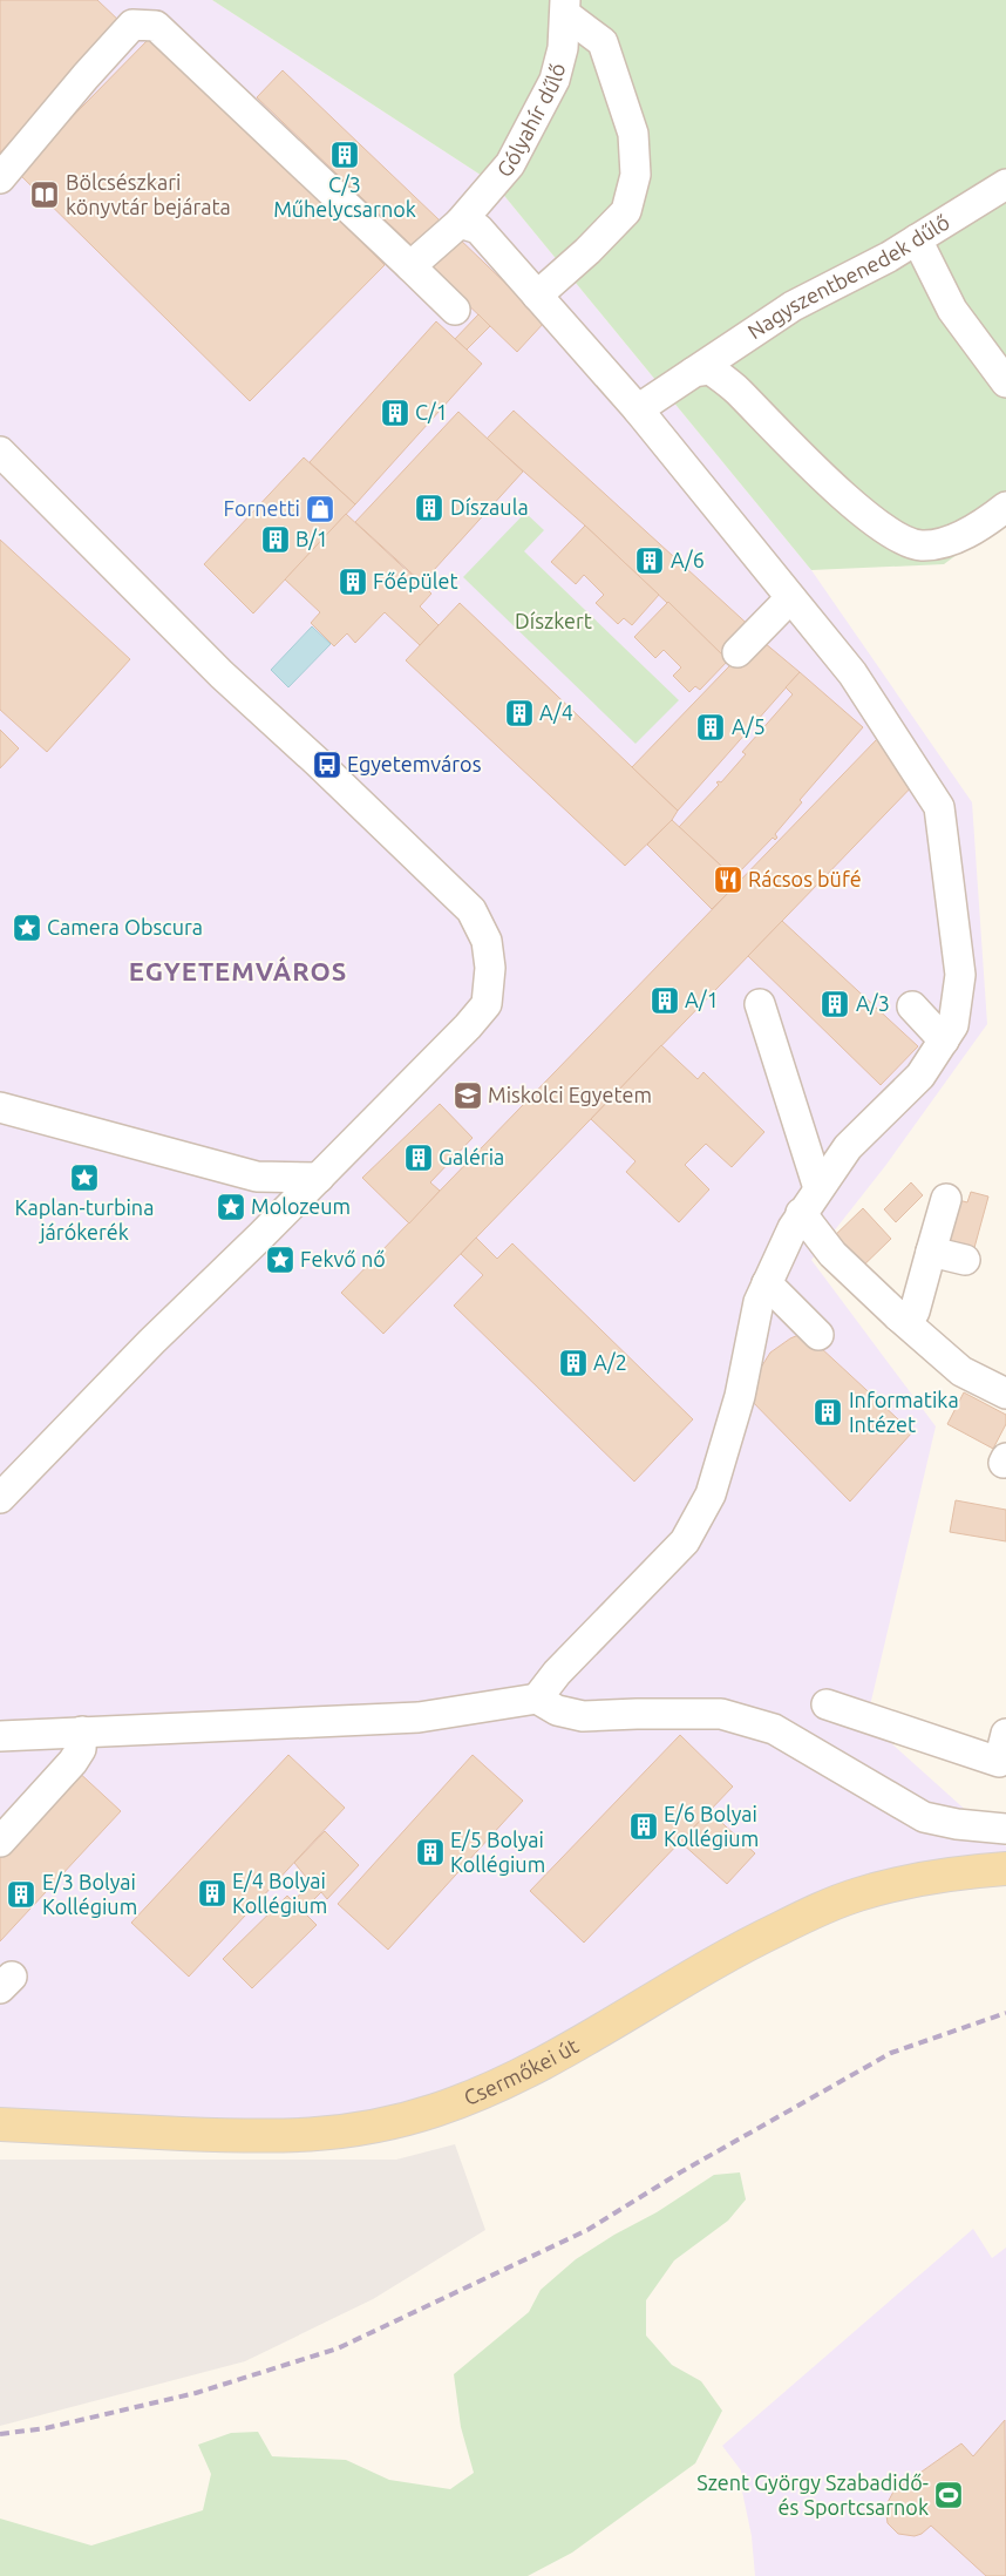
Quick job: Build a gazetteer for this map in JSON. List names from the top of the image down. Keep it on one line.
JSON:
{"streets":{"main road":["Csermőkei út"],"street":["Gólyahír dűlő","Nagyszentbenedek dűlő"]},"districts":["EGYETEMVÁROS"],"parks":["Díszkert"],"places":{"building":["C/3 Műhelycsarnok","C/1","Díszaula","B/1","A/6","Főépület","A/4","A/5","A/1","A/3","Galéria","A/2","Informatika Intézet","E/6 Bolyai Kollégium","E/5 Bolyai Kollégium","E/4 Bolyai Kollégium","E/3 Bolyai Kollégium"],"library":["Bölcsészkari könyvtár bejárata"],"shop":["Fornetti"],"bus stop":["Egyetemváros"],"restaurant":["Rácsos büfé"],"place":["Camera Obscura","Kaplan-turbina járókerék","Molozeum","Fekvő nő"],"school or university":["Miskolci Egyetem"],"sports":["Szent György Szabadidő- és Sportcsarnok"]}}
